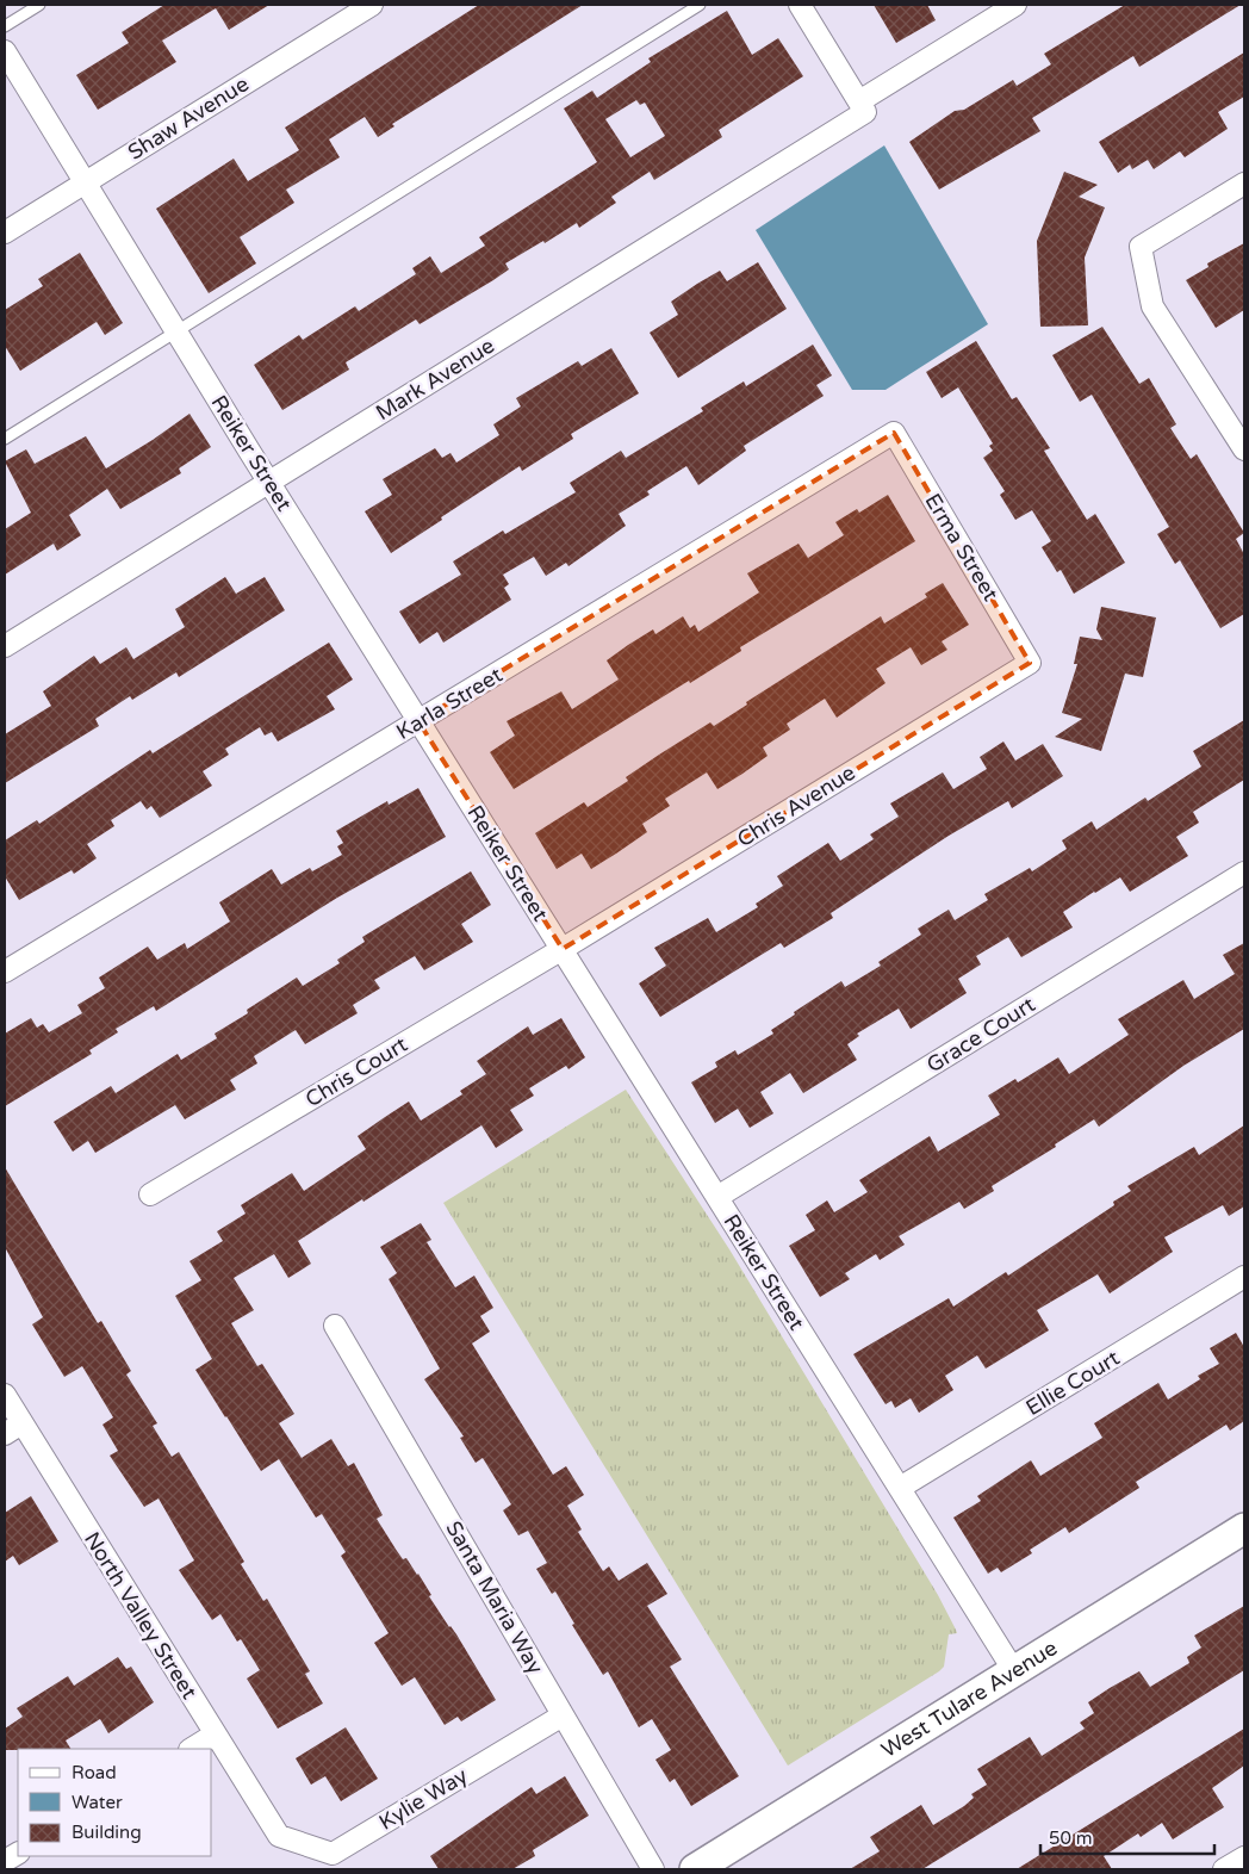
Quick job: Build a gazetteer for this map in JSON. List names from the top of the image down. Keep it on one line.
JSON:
{"streets":{"street":["Shaw Avenue","Mark Avenue","Reiker Street","Erma Street","Karla Street","Chris Avenue","Grace Court","Chris Court","Ellie Court","Santa Maria Way","North Valley Street","West Tulare Avenue","Kylie Way"]},"crossings":[["Shaw Avenue","Reiker Street"],["Mark Avenue","Reiker Street"],["Reiker Street","Karla Street"],["Reiker Street","Chris Avenue"],["Reiker Street","Grace Court"],["Reiker Street","Chris Court"],["Reiker Street","Ellie Court"],["Reiker Street","West Tulare Avenue"],["Erma Street","Karla Street"],["Erma Street","Chris Avenue"],["Chris Avenue","Chris Court"],["Santa Maria Way","Kylie Way"],["North Valley Street","Kylie Way"]],"legend":["Road","Water","Building"],"scale_bar":"50 m"}
